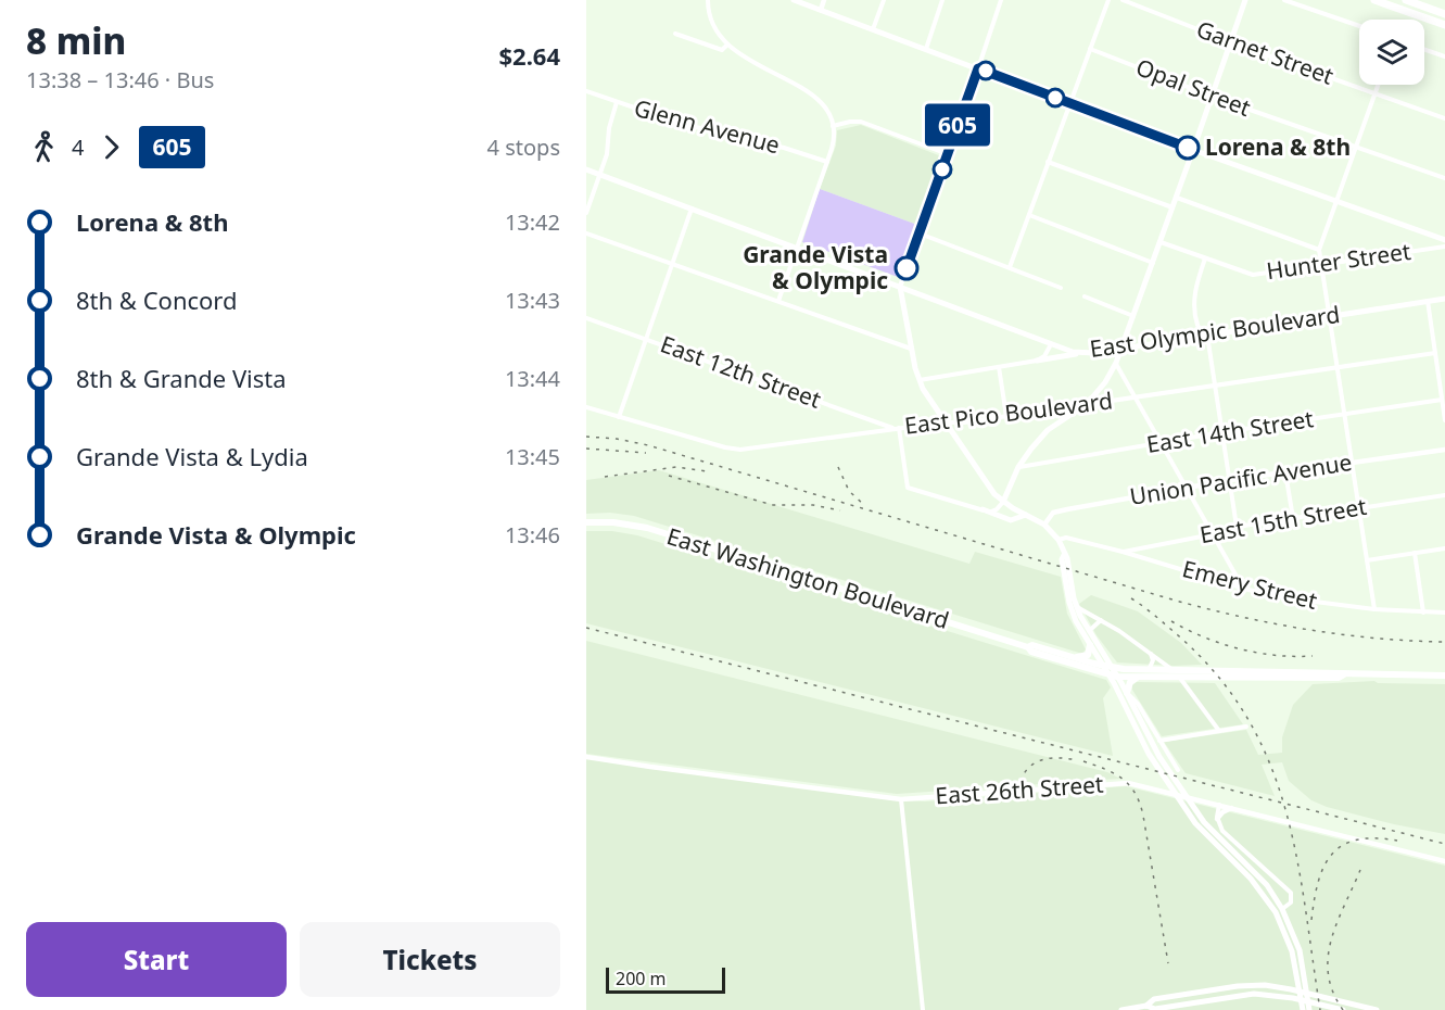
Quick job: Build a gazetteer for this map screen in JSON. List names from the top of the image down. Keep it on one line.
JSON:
{"streets":{"main road":["East Olympic Boulevard","East Washington Boulevard"],"street":["Garnet Street","Opal Street","Glenn Avenue","Hunter Street","East 12th Street","East Pico Boulevard","East 14th Street","Union Pacific Avenue","East 15th Street","Emery Street","East 26th Street"]},"crossings":[["East 12th Street","East Pico Boulevard"],["East 15th Street","Emery Street"]],"places":["Lorena & 8th","Grande Vista & Olympic"],"lines":["bus line 605"],"scale_bar":"200 m","page":{"heading":["8 min","13:38 – 13:46 · Bus","$2.64"],"on_map":"605","legs":["4","605","4 stops"],"list":[{"name":"Lorena & 8th","value":"13:42"},{"name":"8th & Concord","value":"13:43"},{"name":"8th & Grande Vista","value":"13:44"},{"name":"Grande Vista & Lydia","value":"13:45"},{"name":"Grande Vista & Olympic","value":"13:46"}],"buttons":["Start","Tickets"],"scale":"200 m"}}
